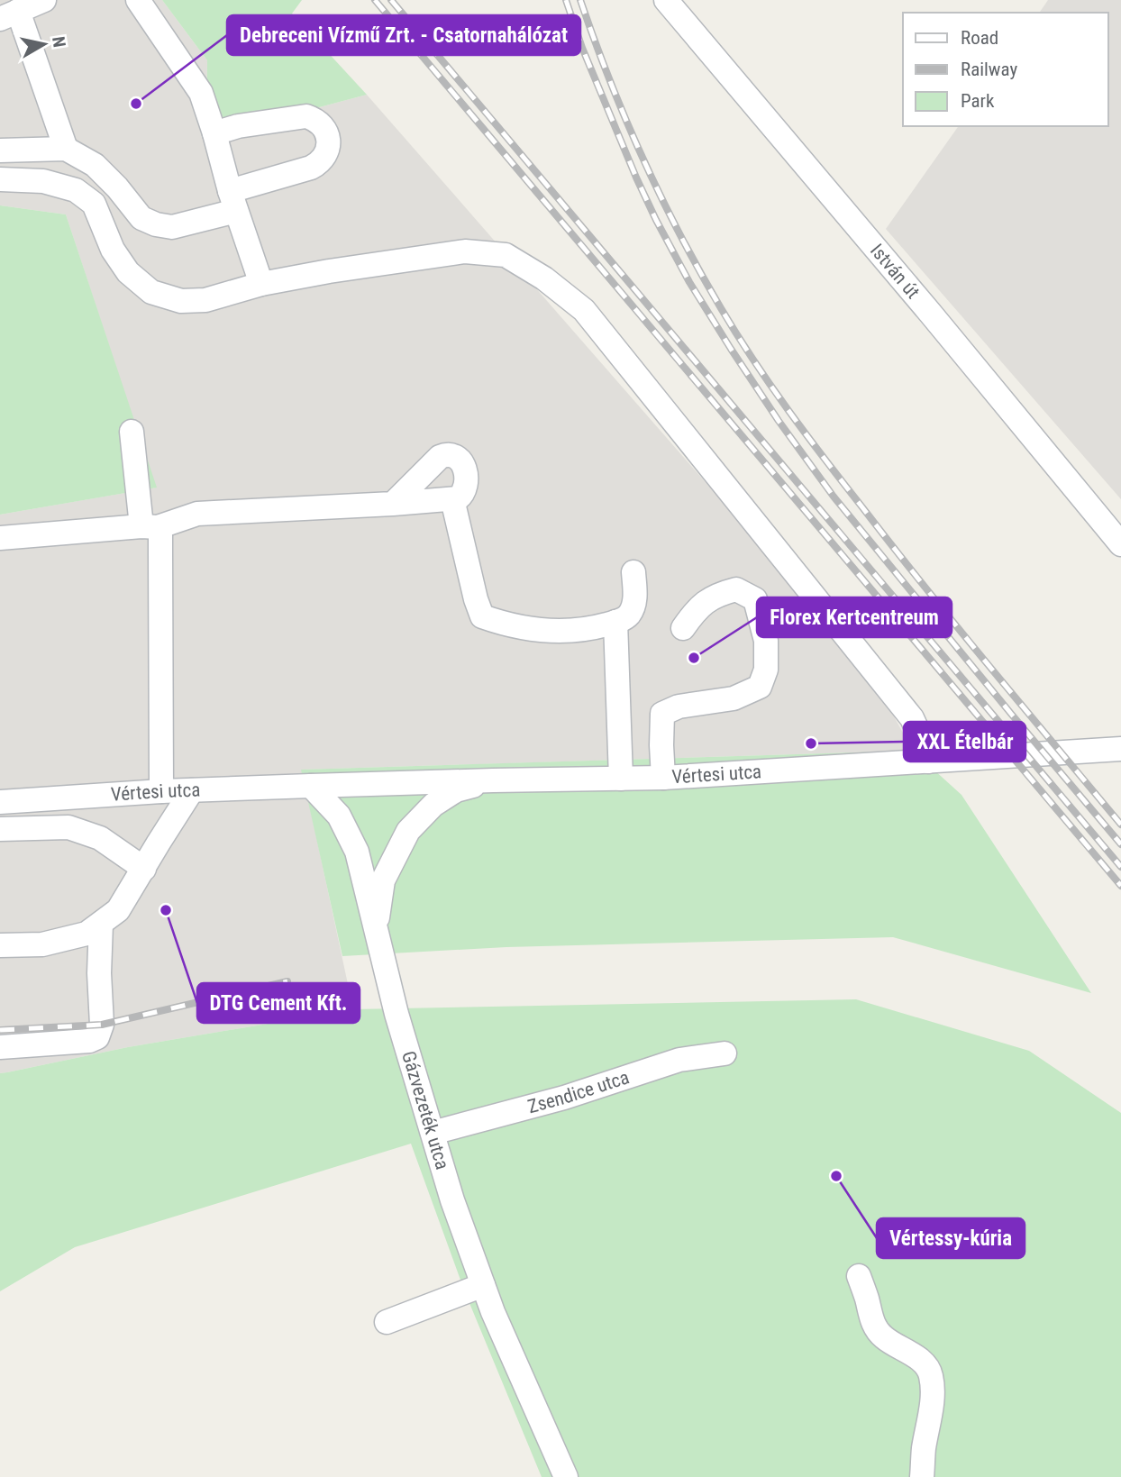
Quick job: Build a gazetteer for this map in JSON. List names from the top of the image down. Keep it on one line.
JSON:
{"streets":{"street":["István út","Vértesi utca","Zsendice utca","Gázvezeték utca"]},"crossings":[["Vértesi utca","Gázvezeték utca"],["Zsendice utca","Gázvezeték utca"]],"places":["Debreceni Vízmű Zrt. - Csatornahálózat","Florex Kertcentreum","XXL Ételbár","DTG Cement Kft.","Vértessy-kúria"],"legend":["Road","Railway","Park"],"north":"right"}
